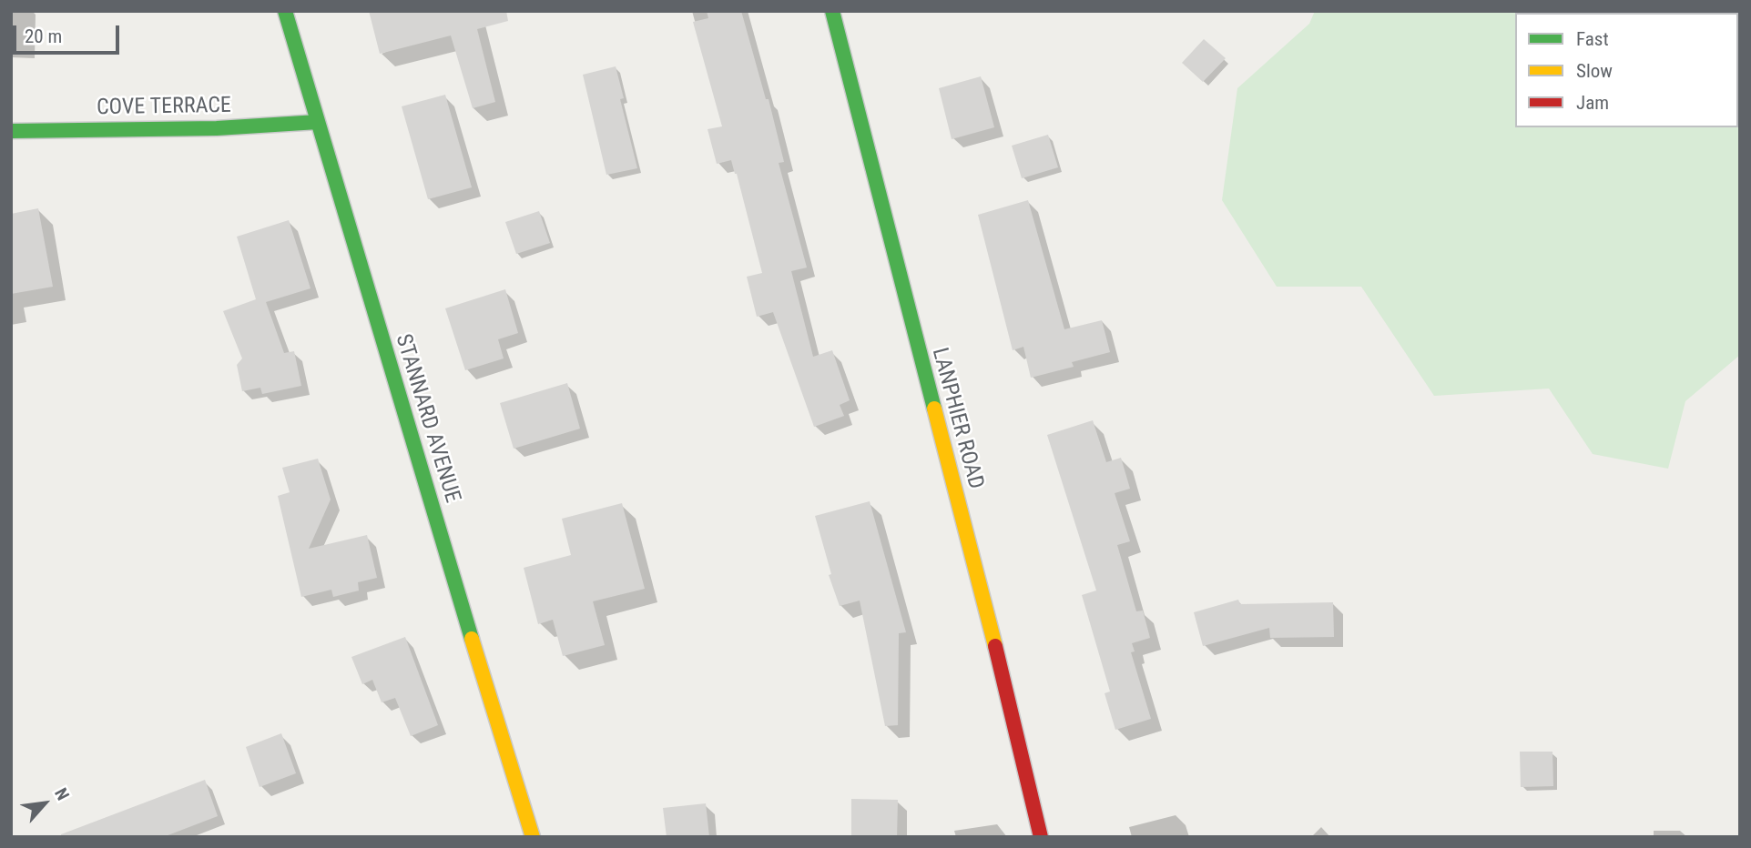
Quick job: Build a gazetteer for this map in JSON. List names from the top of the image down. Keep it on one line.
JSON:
{"streets":{"street":["COVE TERRACE","STANNARD AVENUE","LANPHIER ROAD"]},"crossings":[["COVE TERRACE","STANNARD AVENUE"]],"legend":["Fast","Slow","Jam"],"scale_bar":"20 m","north":"top right"}
